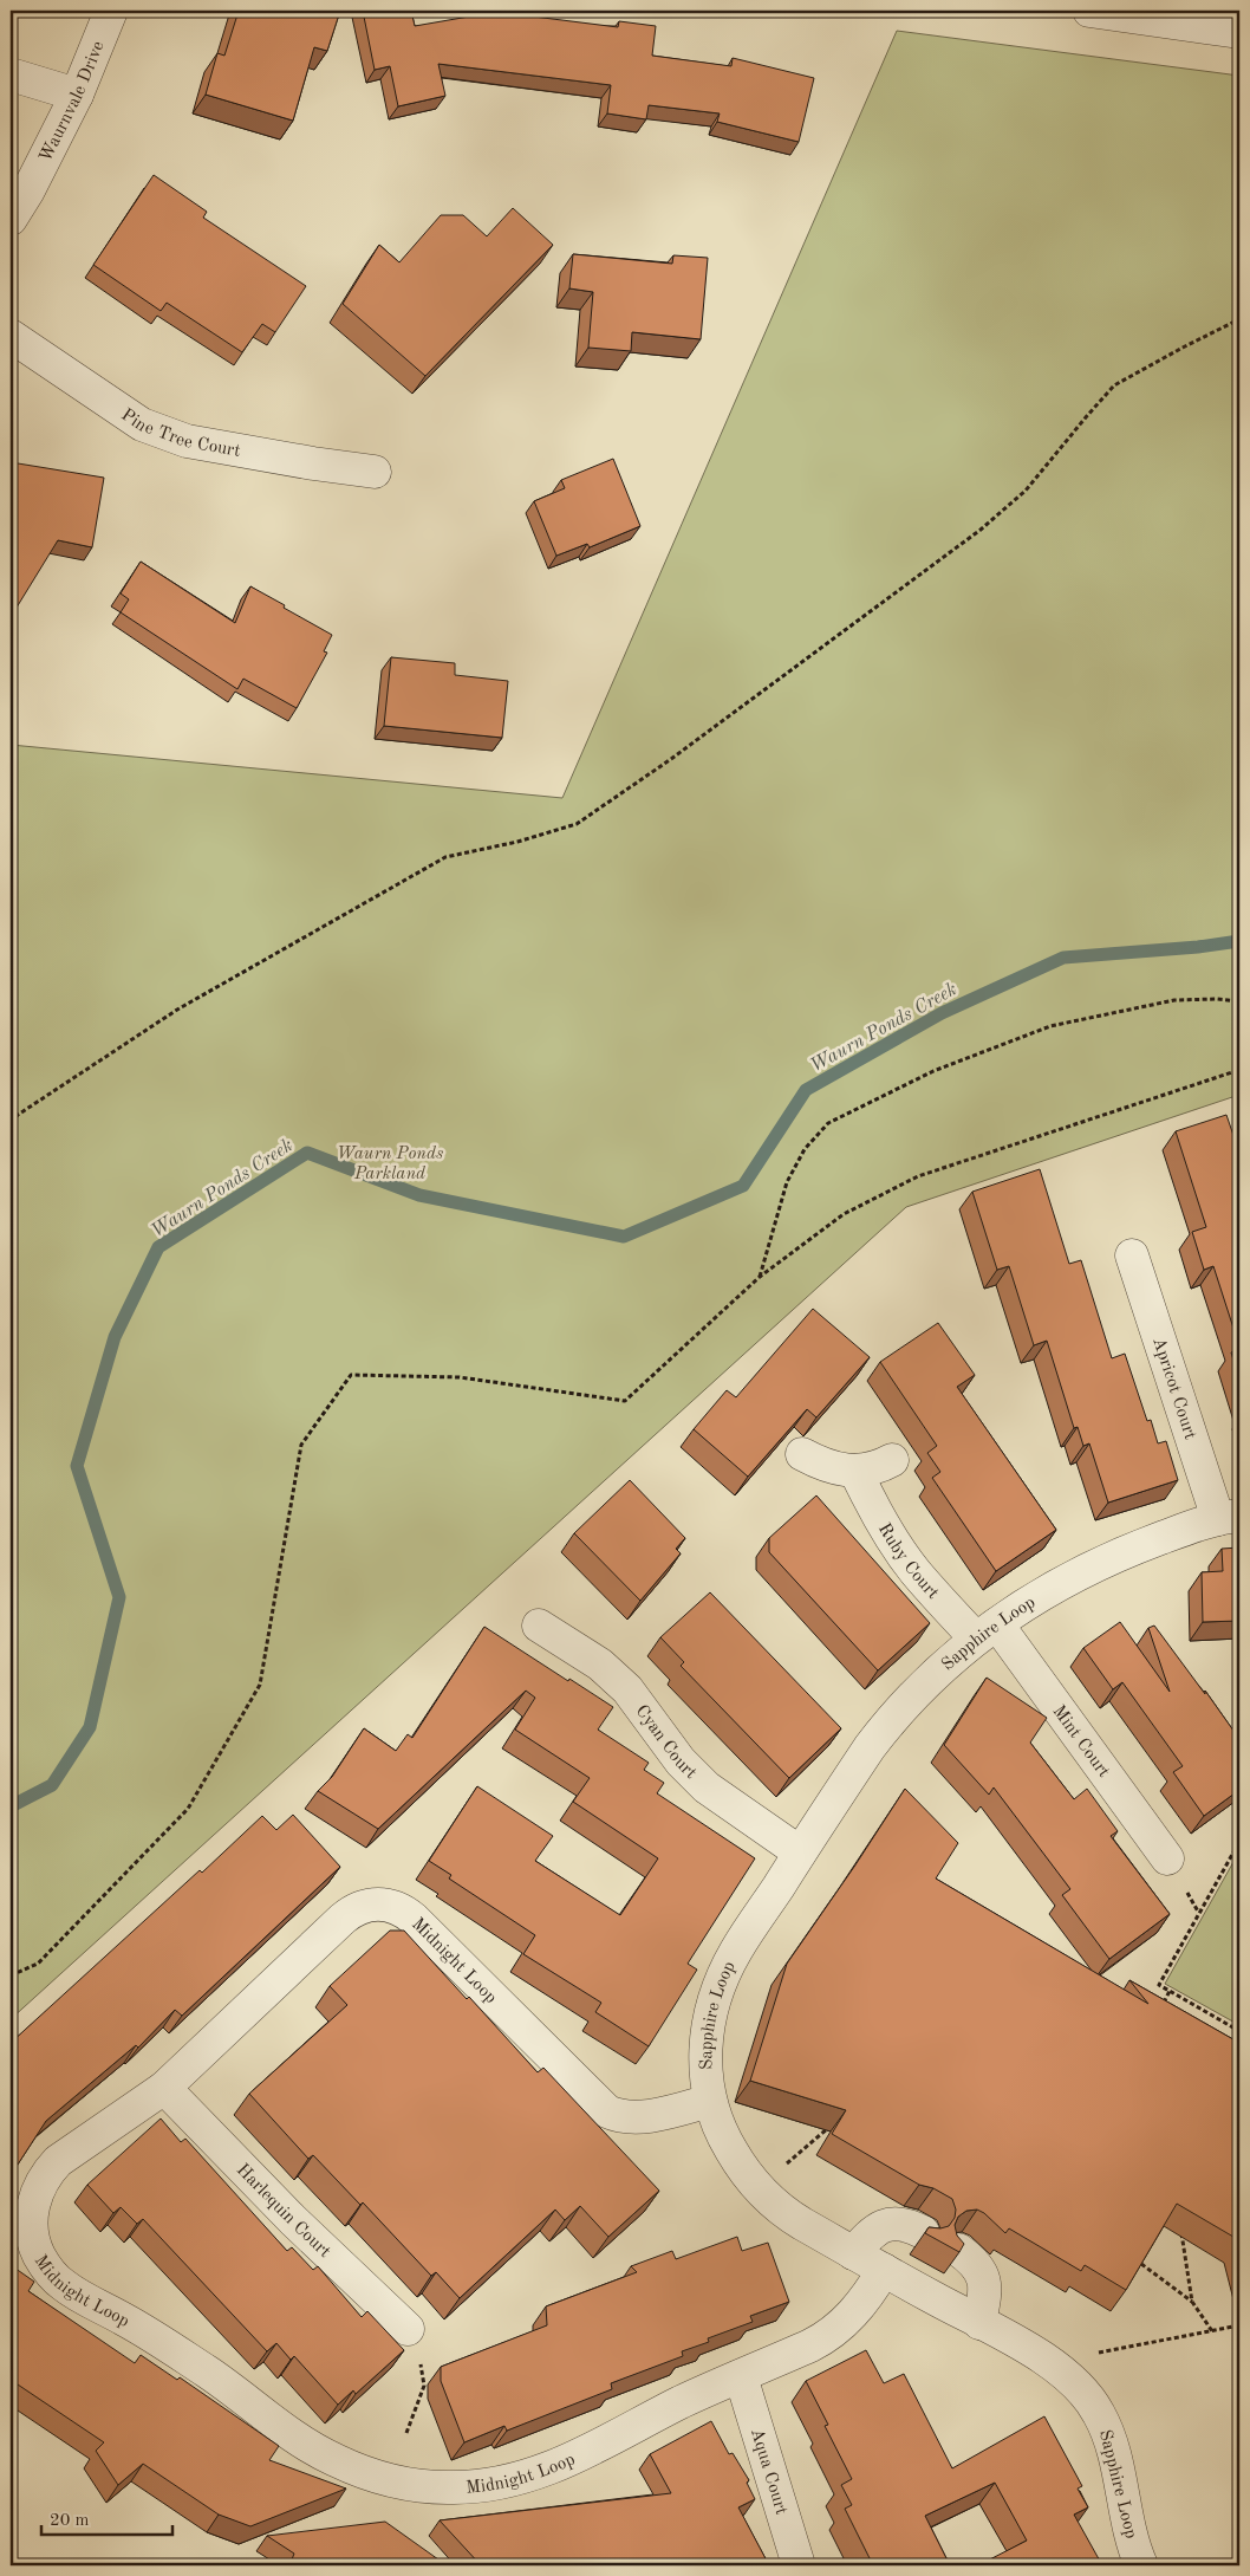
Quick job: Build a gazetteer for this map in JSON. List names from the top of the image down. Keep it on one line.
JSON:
{"streets":{"street":["Waurnvale Drive","Pine Tree Court","Apricot Court","Ruby Court","Sapphire Loop","Cyan Court","Mint Court","Midnight Loop","Harlequin Court","Aqua Court"]},"crossings":[["Apricot Court","Sapphire Loop"],["Ruby Court","Sapphire Loop"],["Ruby Court","Mint Court"],["Sapphire Loop","Cyan Court"],["Sapphire Loop","Mint Court"],["Sapphire Loop","Midnight Loop"],["Midnight Loop","Harlequin Court"],["Midnight Loop","Aqua Court"]],"water":["Waurn Ponds Creek"],"parks":["Waurn Ponds Parkland"],"scale_bar":"20 m"}
